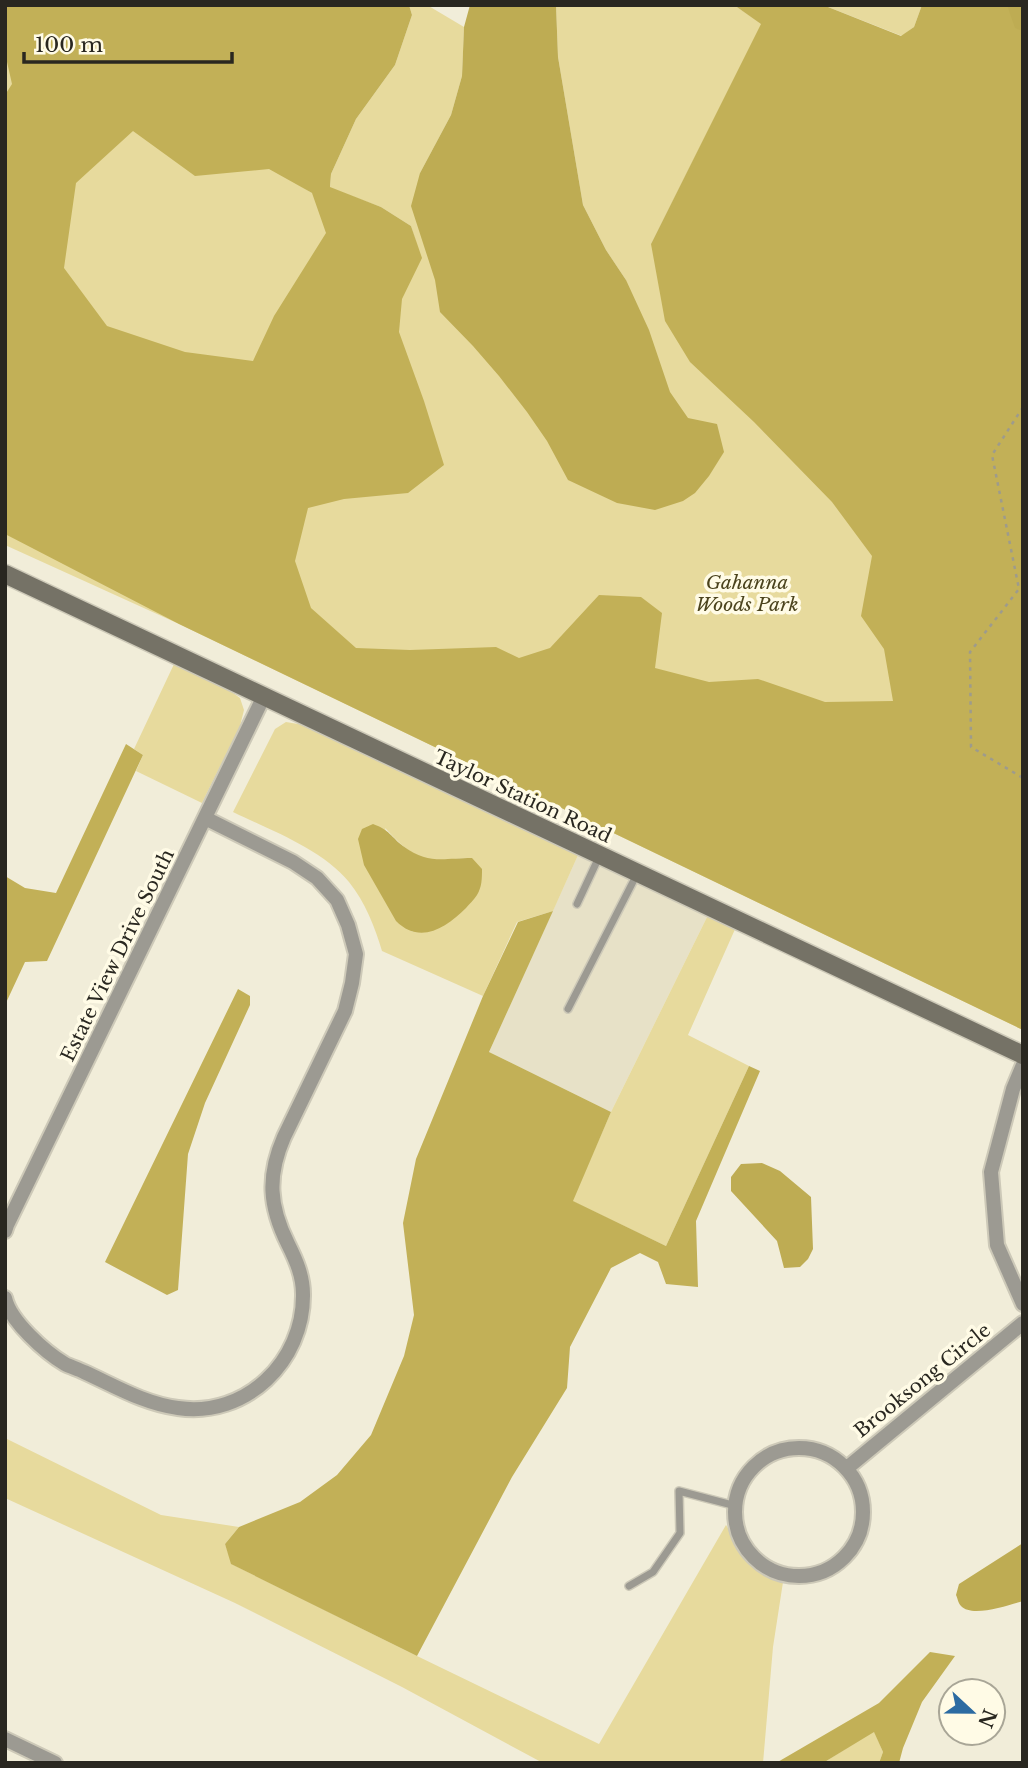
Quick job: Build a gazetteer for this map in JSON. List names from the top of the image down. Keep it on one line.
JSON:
{"streets":{"main road":["Taylor Station Road"],"street":["Estate View Drive South","Brooksong Circle"]},"crossings":[["Taylor Station Road","Estate View Drive South"]],"parks":["Gahanna Woods Park"],"scale_bar":"100 m","north":"right"}
